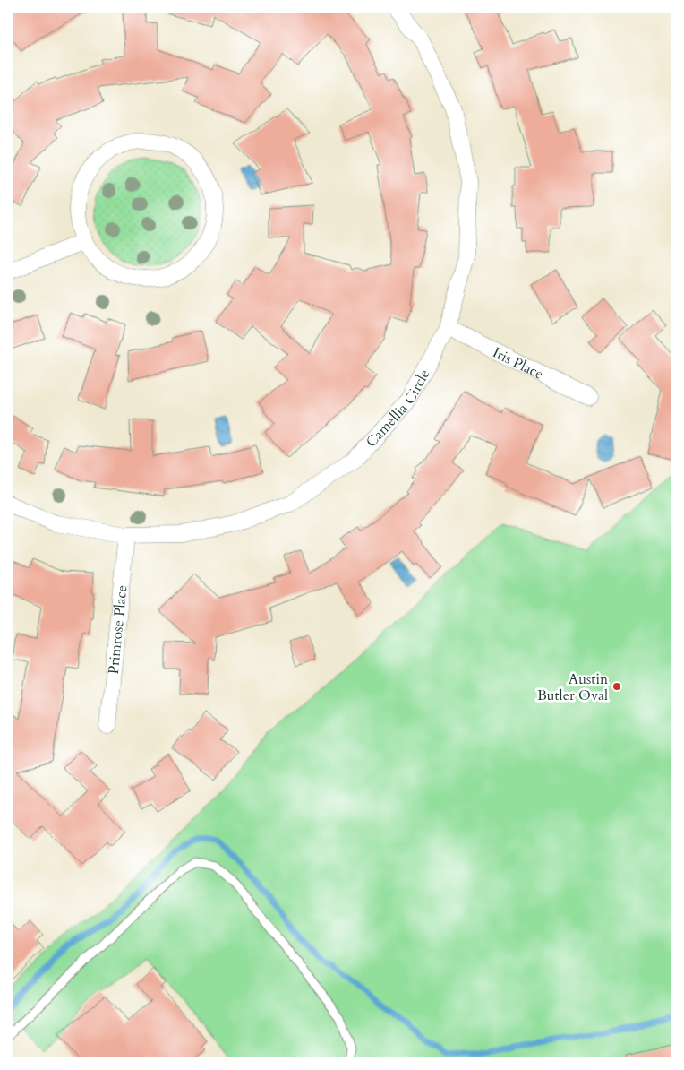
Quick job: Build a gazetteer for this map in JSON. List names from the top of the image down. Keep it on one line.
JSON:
{"streets":{"street":["Iris Place","Camellia Circle","Primrose Place"]},"crossings":[["Iris Place","Camellia Circle"],["Camellia Circle","Primrose Place"]],"places":["Austin Butler Oval"]}
